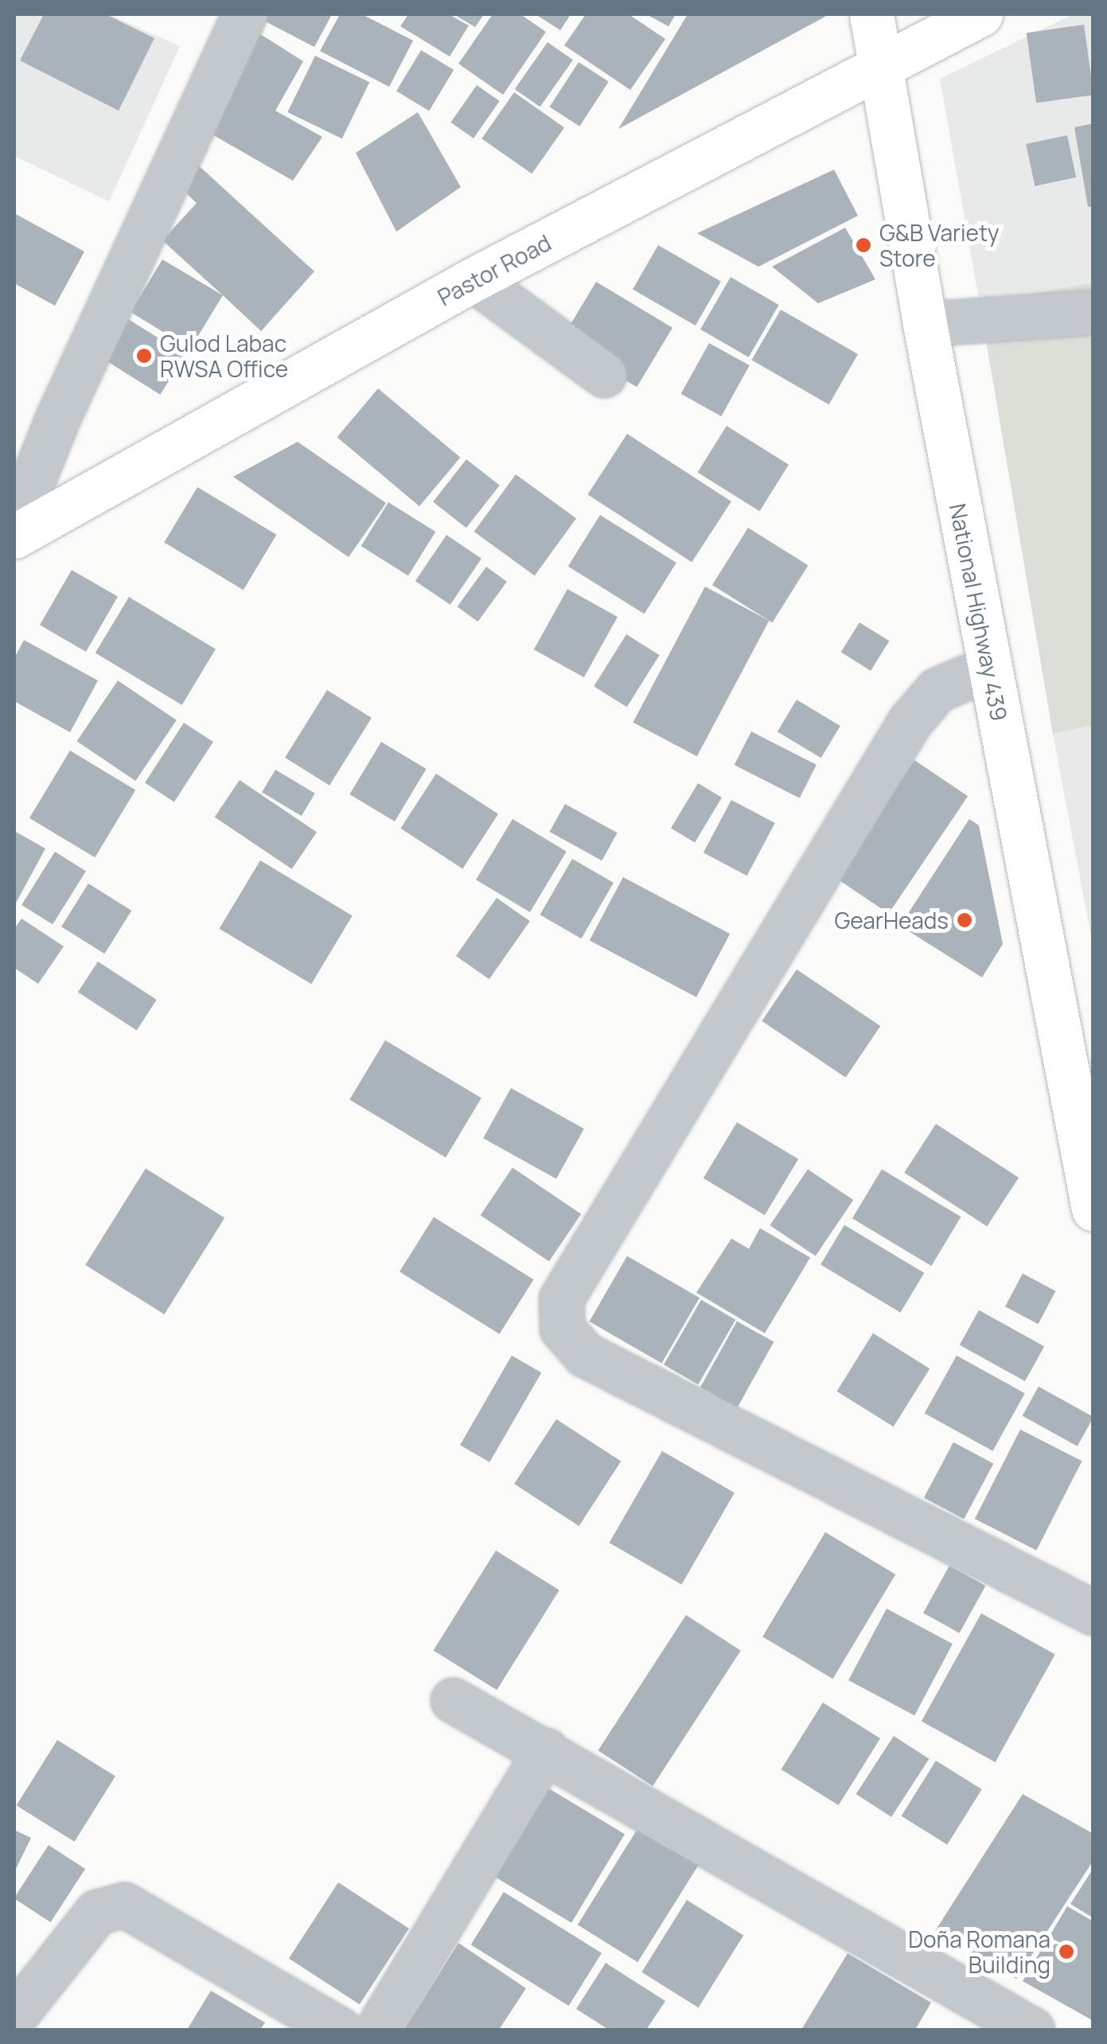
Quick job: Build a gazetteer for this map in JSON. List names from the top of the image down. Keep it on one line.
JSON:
{"streets":{"main road":["Pastor Road","National Highway 439"]},"crossings":[["Pastor Road","National Highway 439"]],"places":["G&B Variety Store","Gulod Labac RWSA Office","GearHeads","Doña Romana Building"]}
